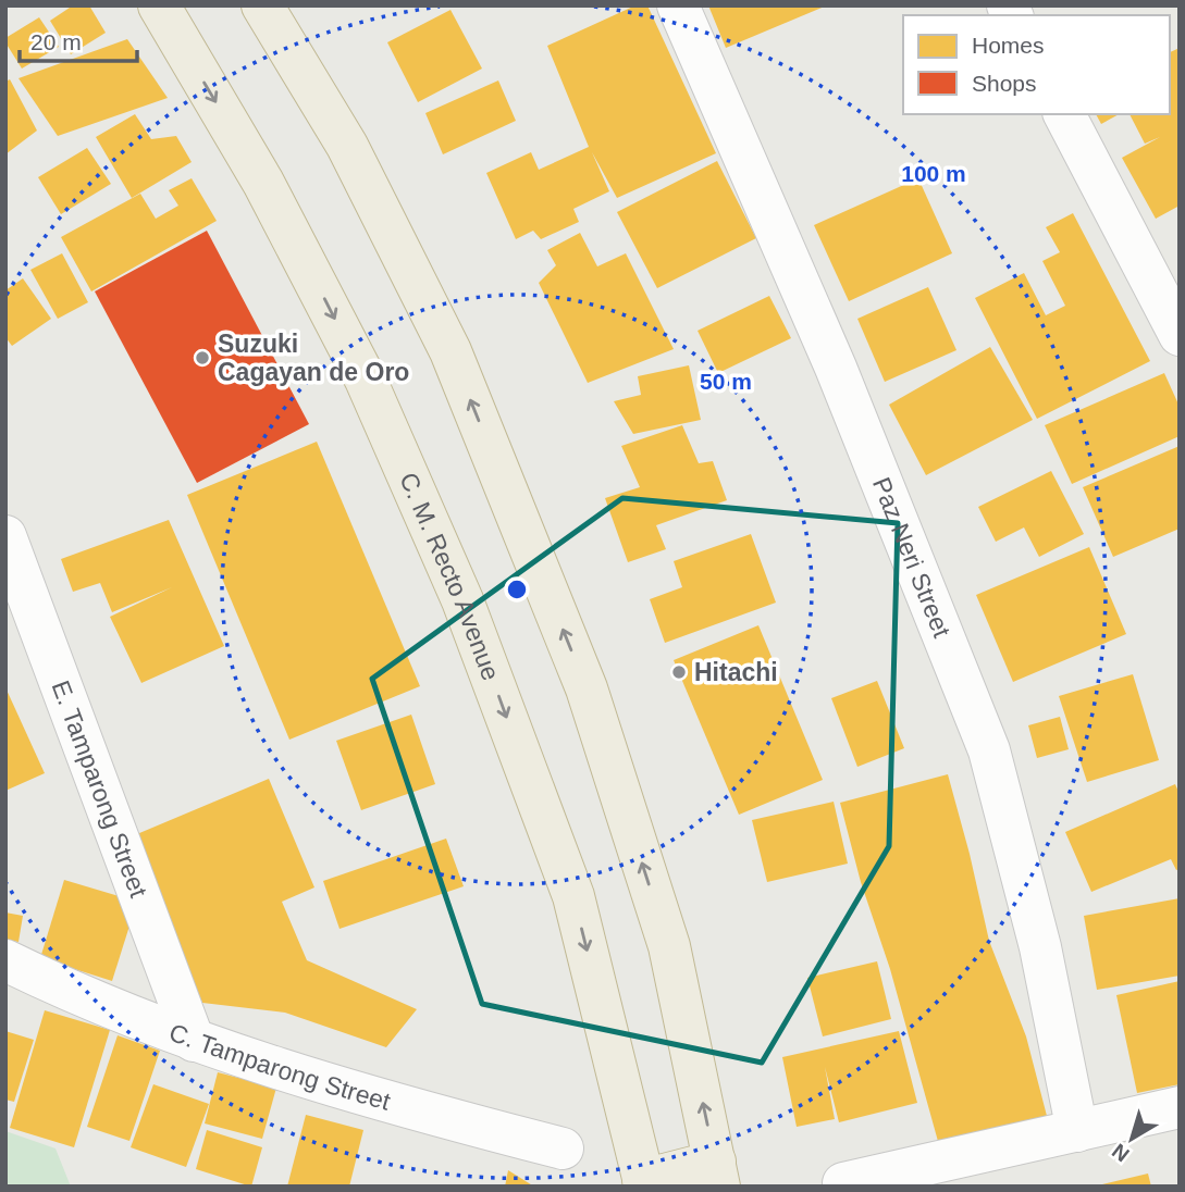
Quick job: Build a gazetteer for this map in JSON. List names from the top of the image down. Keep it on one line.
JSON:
{"streets":{"highway":["C. M. Recto Avenue"],"street":["Paz Neri Street","E. Tamparong Street","C. Tamparong Street"]},"crossings":[["E. Tamparong Street","C. Tamparong Street"]],"places":["Suzuki Cagayan de Oro","Hitachi"],"legend":["Homes","Shops"],"scale_bar":"20 m","north":"bottom left","rings":["100 m","50 m"]}
